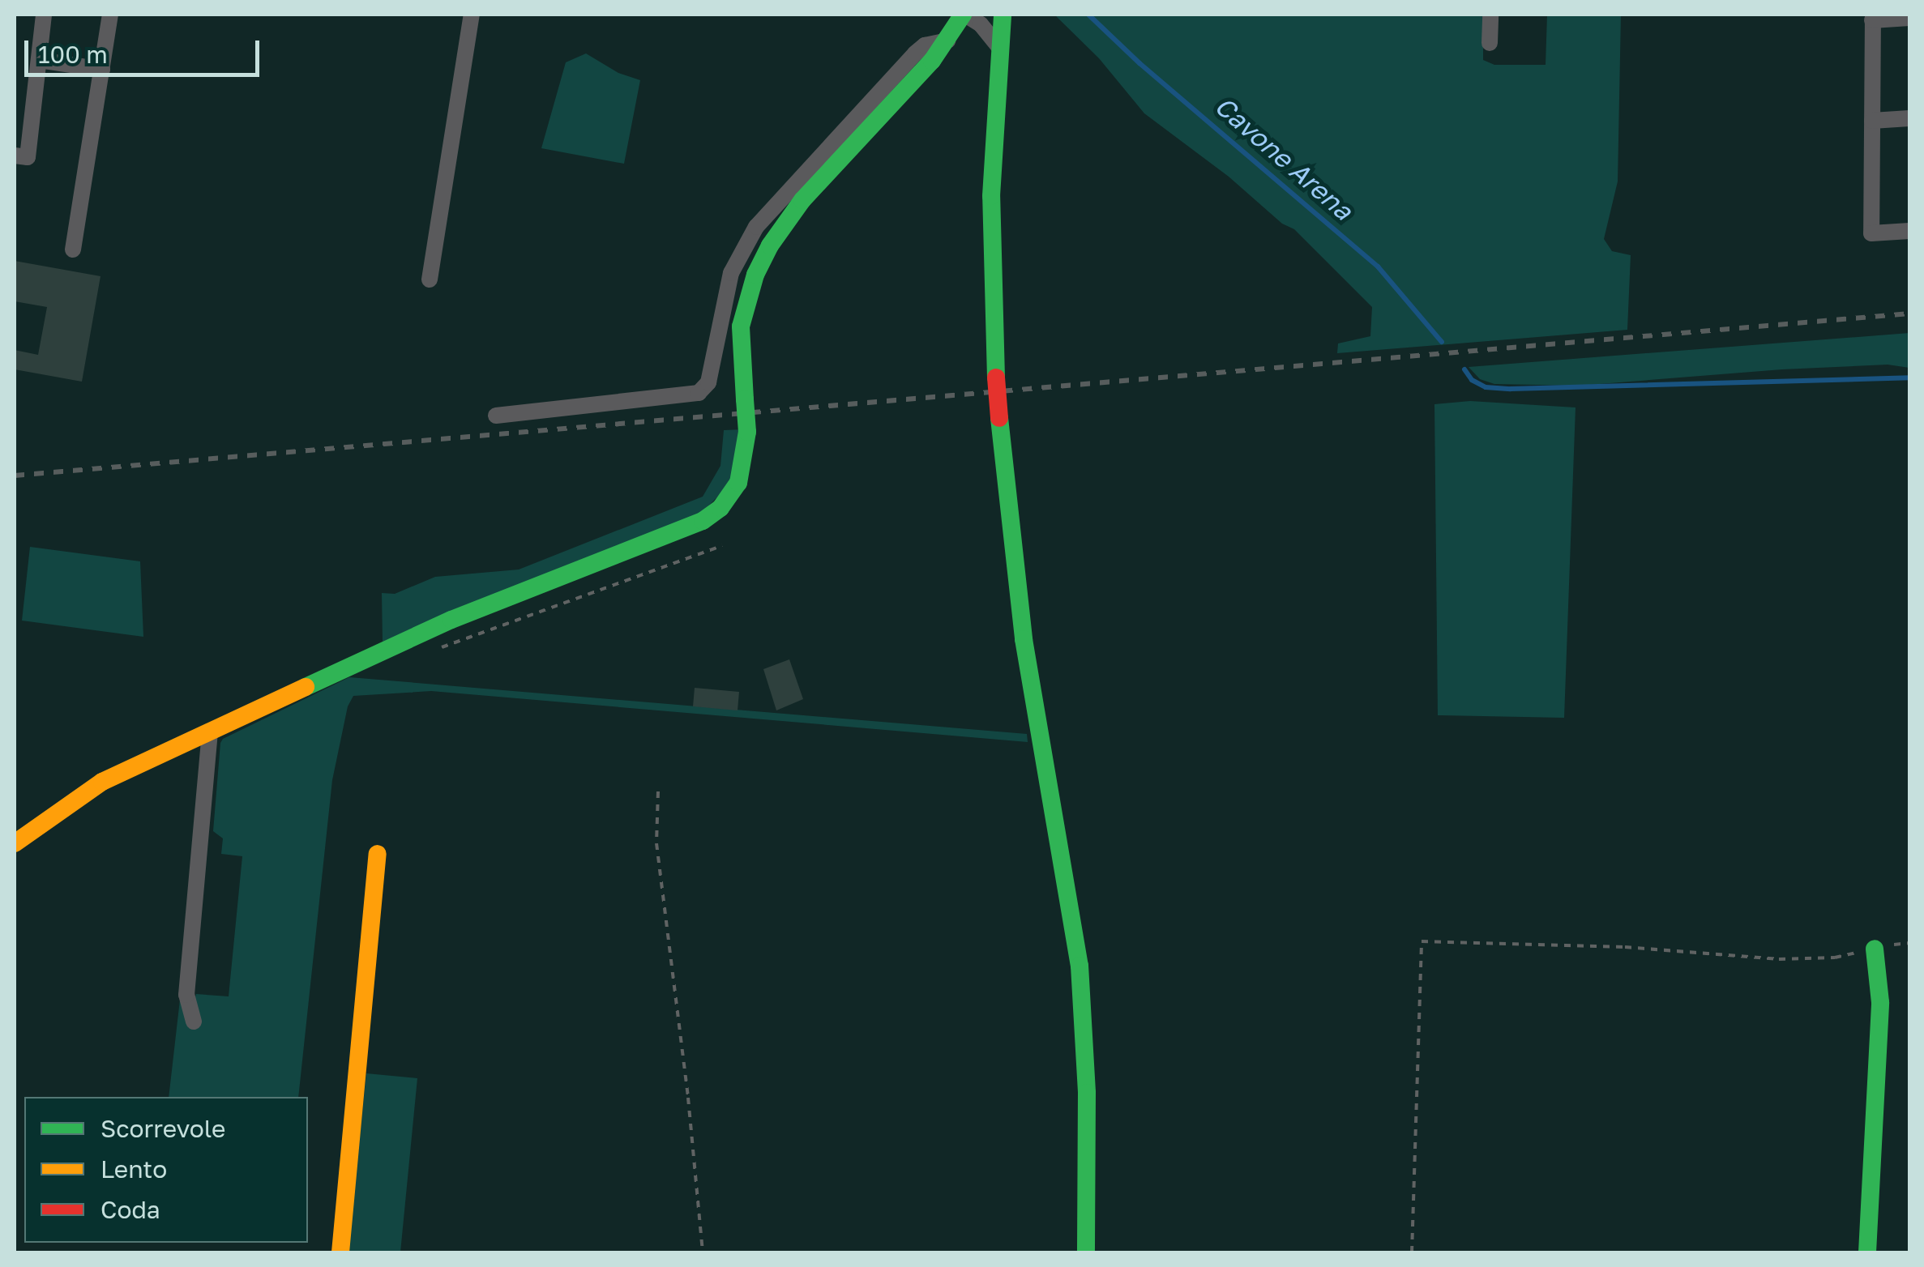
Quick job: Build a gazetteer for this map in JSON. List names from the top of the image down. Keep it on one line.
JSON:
{"water":["Cavone Arena"],"legend":["Scorrevole","Lento","Coda"],"scale_bar":"100 m"}
